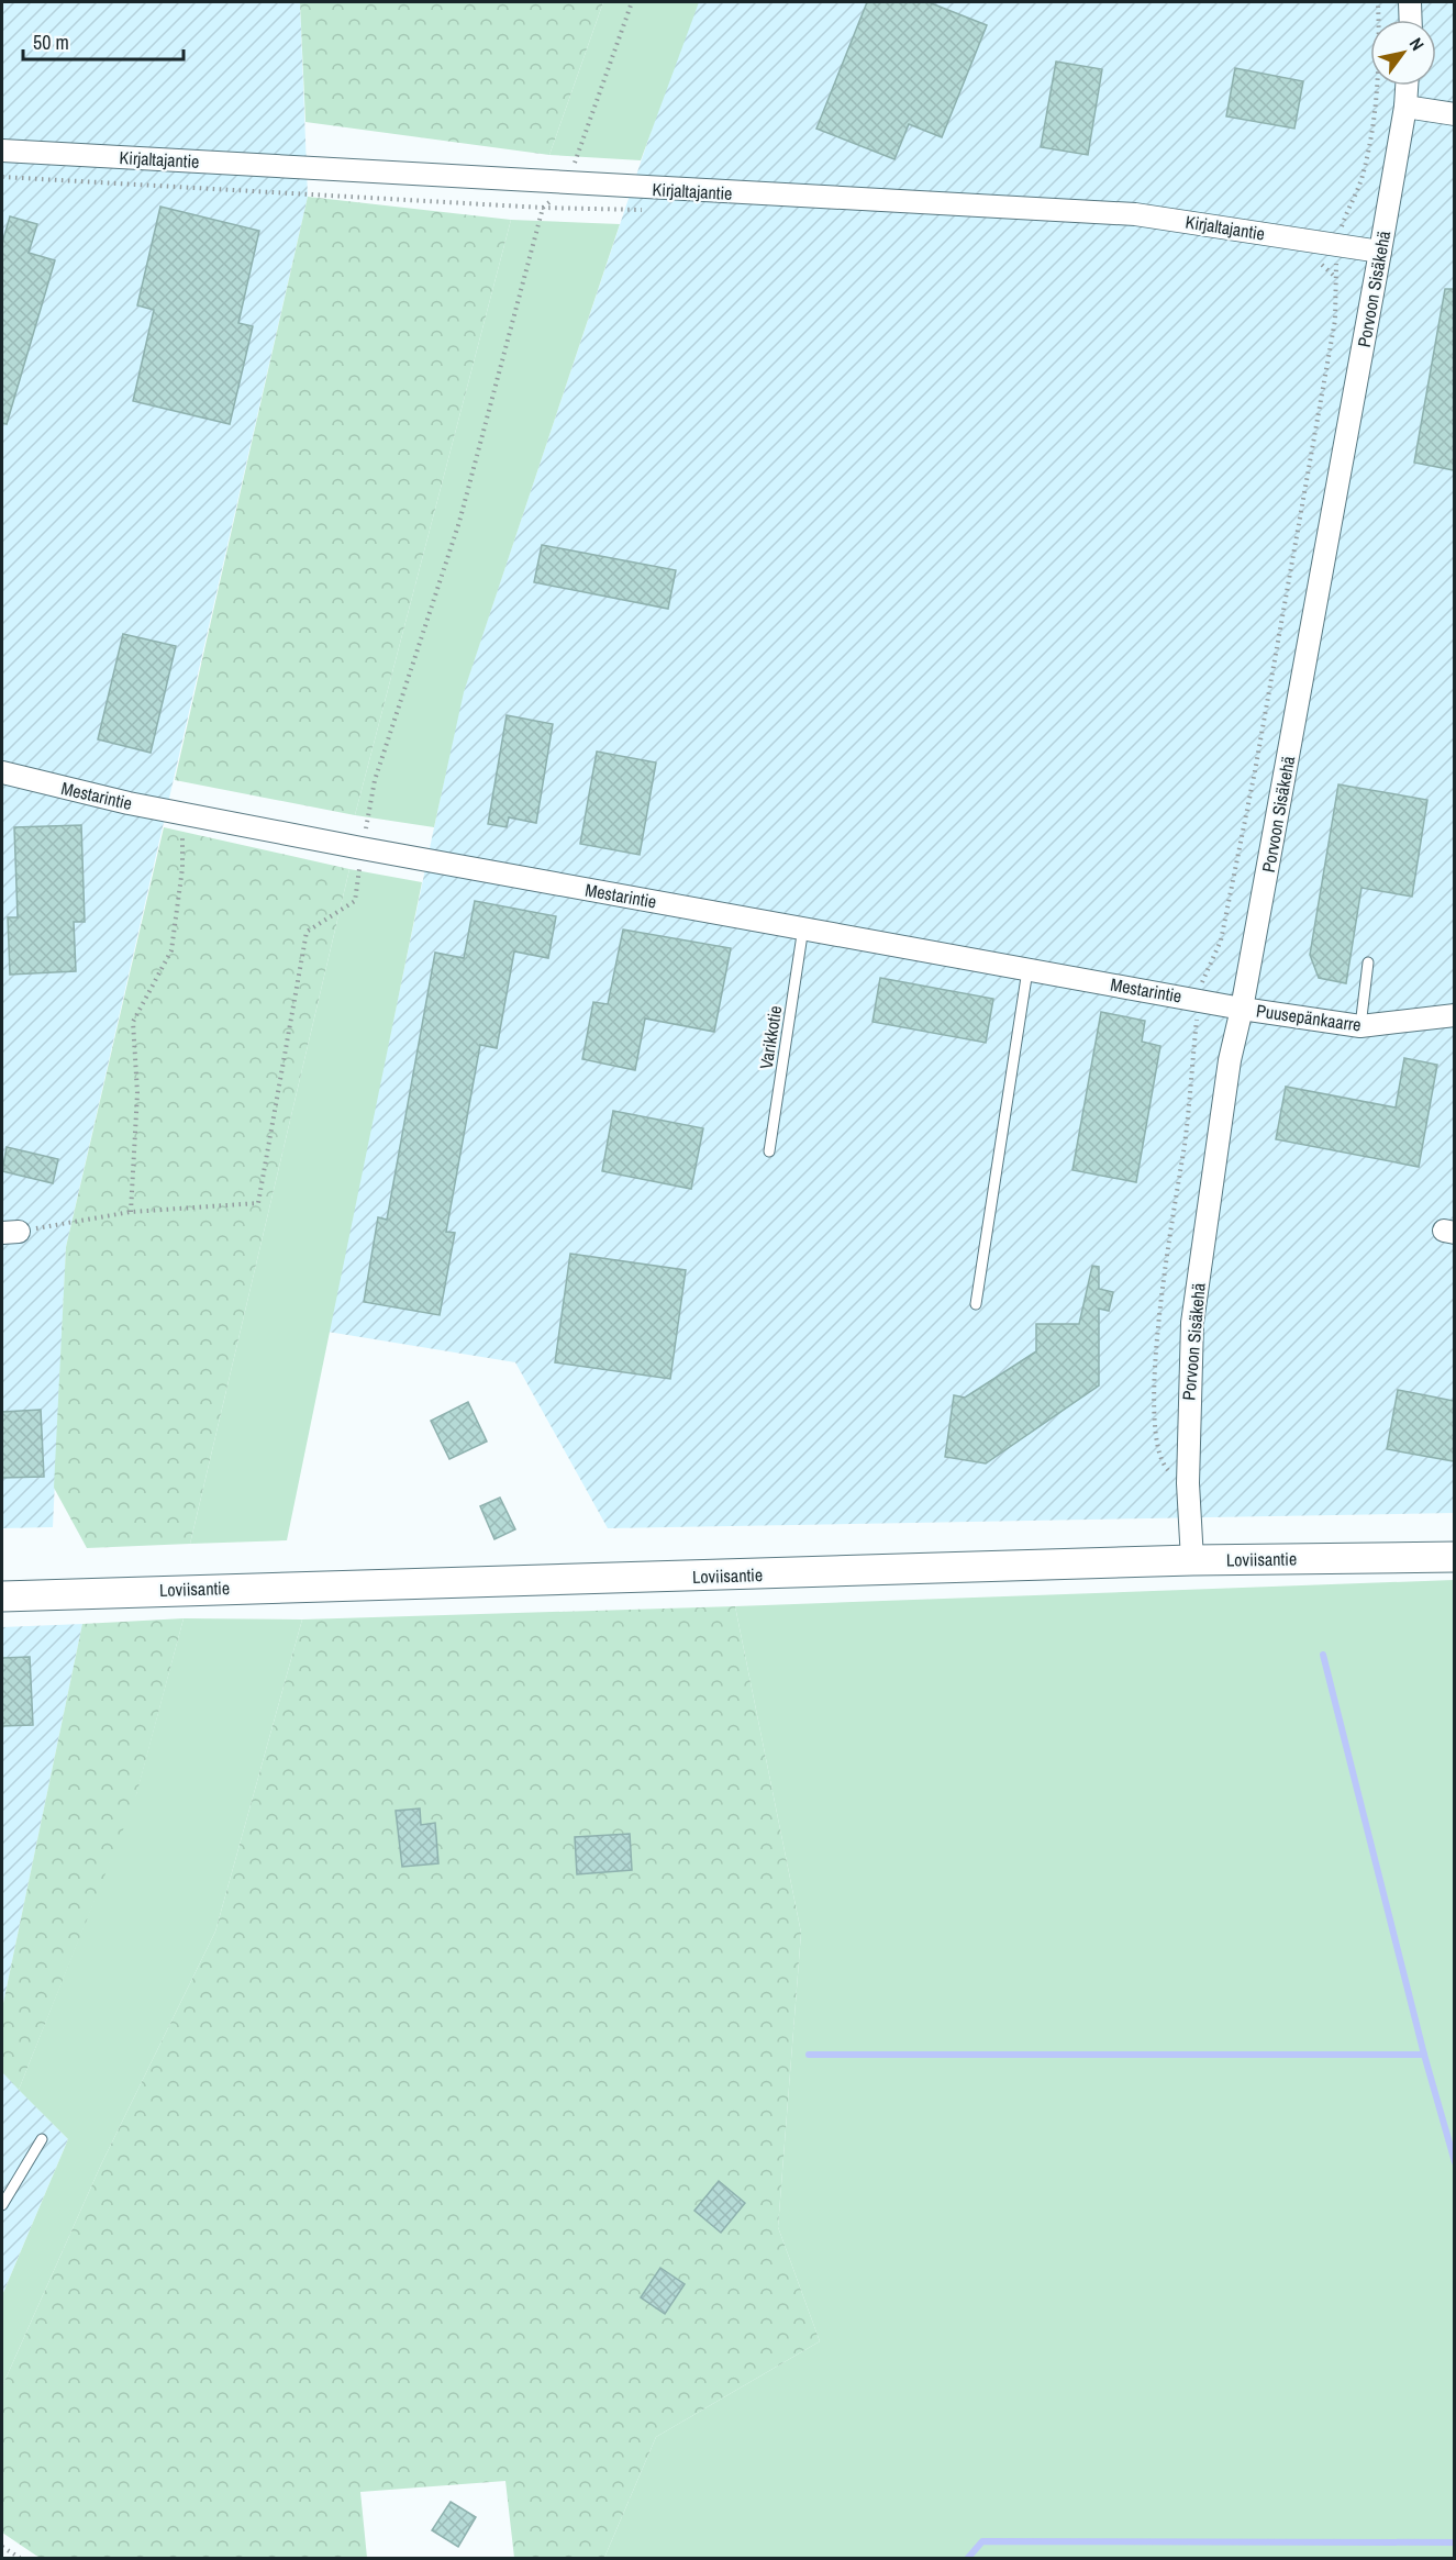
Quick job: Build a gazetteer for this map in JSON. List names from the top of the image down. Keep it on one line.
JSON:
{"streets":{"main road":["Loviisantie"],"street":["Kirjaltajantie","Porvoon Sisäkehä","Mestarintie","Puusepänkaarre"],"lane":["Varikkotie"]},"crossings":[["Kirjaltajantie","Porvoon Sisäkehä"],["Porvoon Sisäkehä","Mestarintie"],["Porvoon Sisäkehä","Puusepänkaarre"],["Porvoon Sisäkehä","Loviisantie"],["Mestarintie","Puusepänkaarre"],["Mestarintie","Varikkotie"]],"scale_bar":"50 m","north":"top right"}
